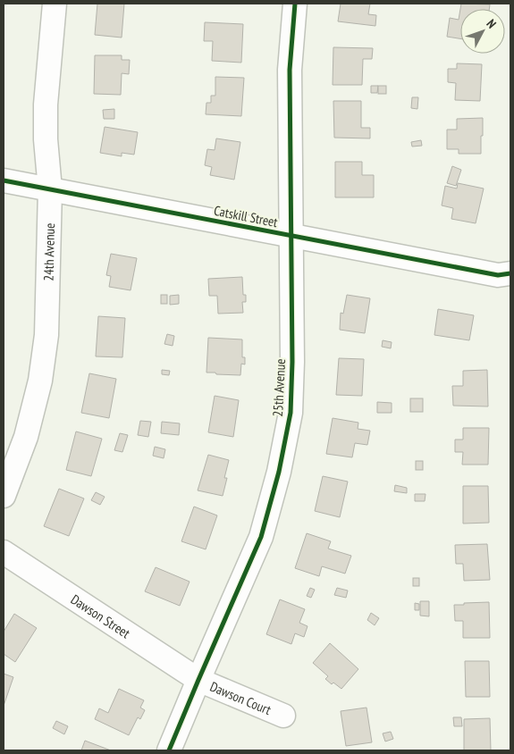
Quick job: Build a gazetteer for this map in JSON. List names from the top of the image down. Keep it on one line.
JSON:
{"streets":{"street":["Catskill Street","24th Avenue","25th Avenue","Dawson Street","Dawson Court"]},"crossings":[["Catskill Street","24th Avenue"],["Catskill Street","25th Avenue"],["25th Avenue","Dawson Street"],["25th Avenue","Dawson Court"],["Dawson Street","Dawson Court"]],"north":"top right"}
